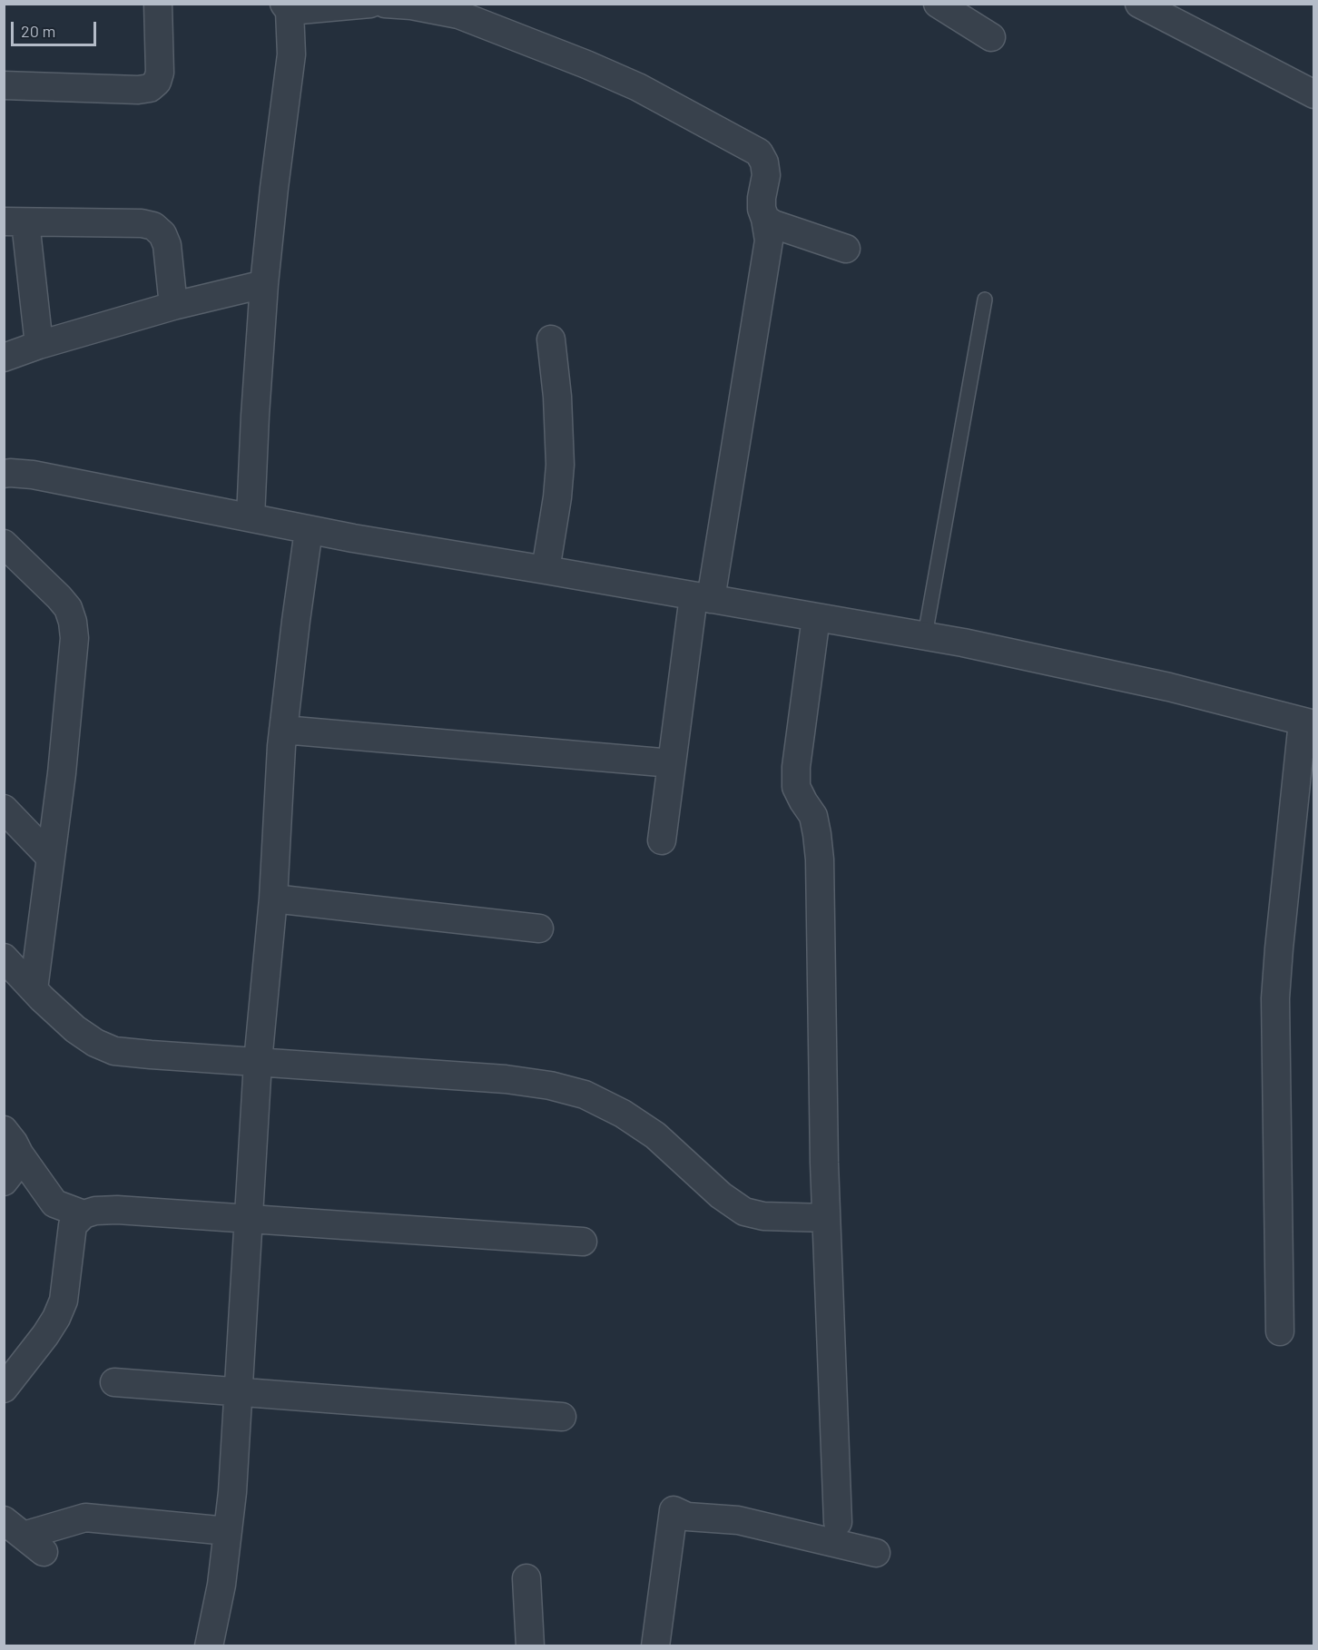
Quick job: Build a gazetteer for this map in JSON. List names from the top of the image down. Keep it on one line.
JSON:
{"scale_bar":"20 m"}
